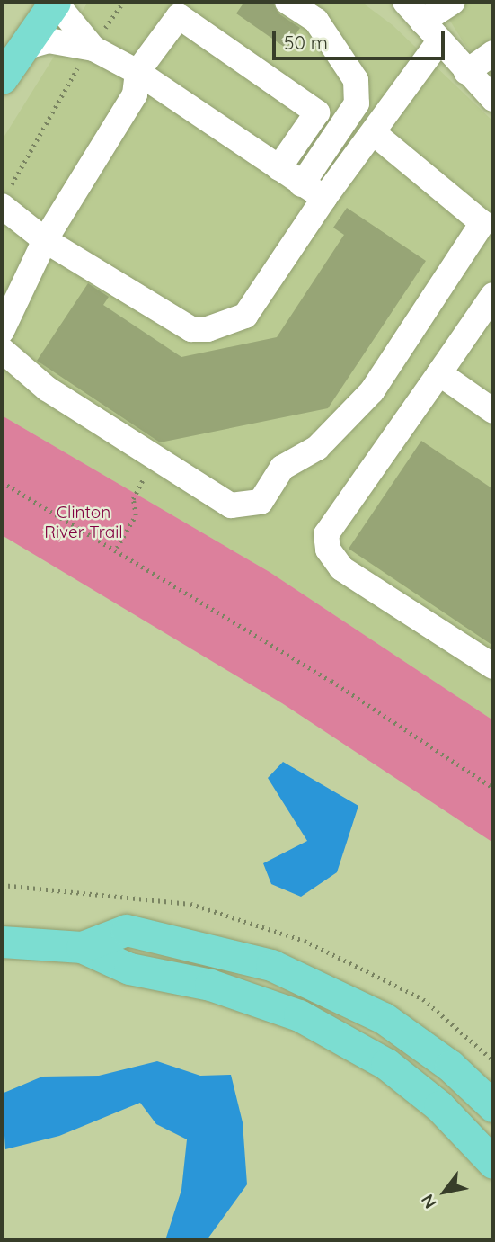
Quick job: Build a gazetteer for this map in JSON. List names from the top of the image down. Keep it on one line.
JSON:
{"parks":["Clinton River Trail"],"scale_bar":"50 m","north":"bottom left"}
